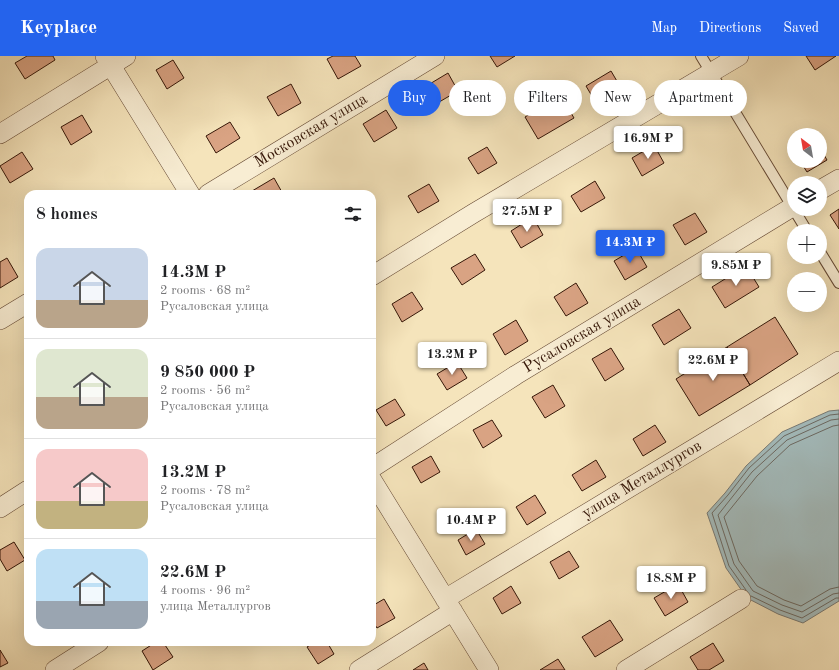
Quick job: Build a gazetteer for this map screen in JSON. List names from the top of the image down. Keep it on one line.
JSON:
{"streets":{"street":["Московская улица","Русаловская улица","улица Металлургов"]},"north":"top left","page":{"header":"Keyplace","nav":["Map","Directions","Saved"],"chip":["Buy","Rent","Filters","New","Apartment"],"price":["16.9M ₽","27.5M ₽","14.3M ₽","9.85M ₽","13.2M ₽","22.6M ₽","10.4M ₽","18.8M ₽"],"map_buttons":["+","−"],"heading":"8 homes","list":[{"name":"14.3M ₽","note":"2 rooms · 68 m² · Русаловская улица"},{"name":"9 850 000 ₽","note":"2 rooms · 56 m² · Русаловская улица"},{"name":"13.2M ₽","note":"2 rooms · 78 m² · Русаловская улица"},{"name":"22.6M ₽","note":"4 rooms · 96 m² · улица Металлургов"}]}}
